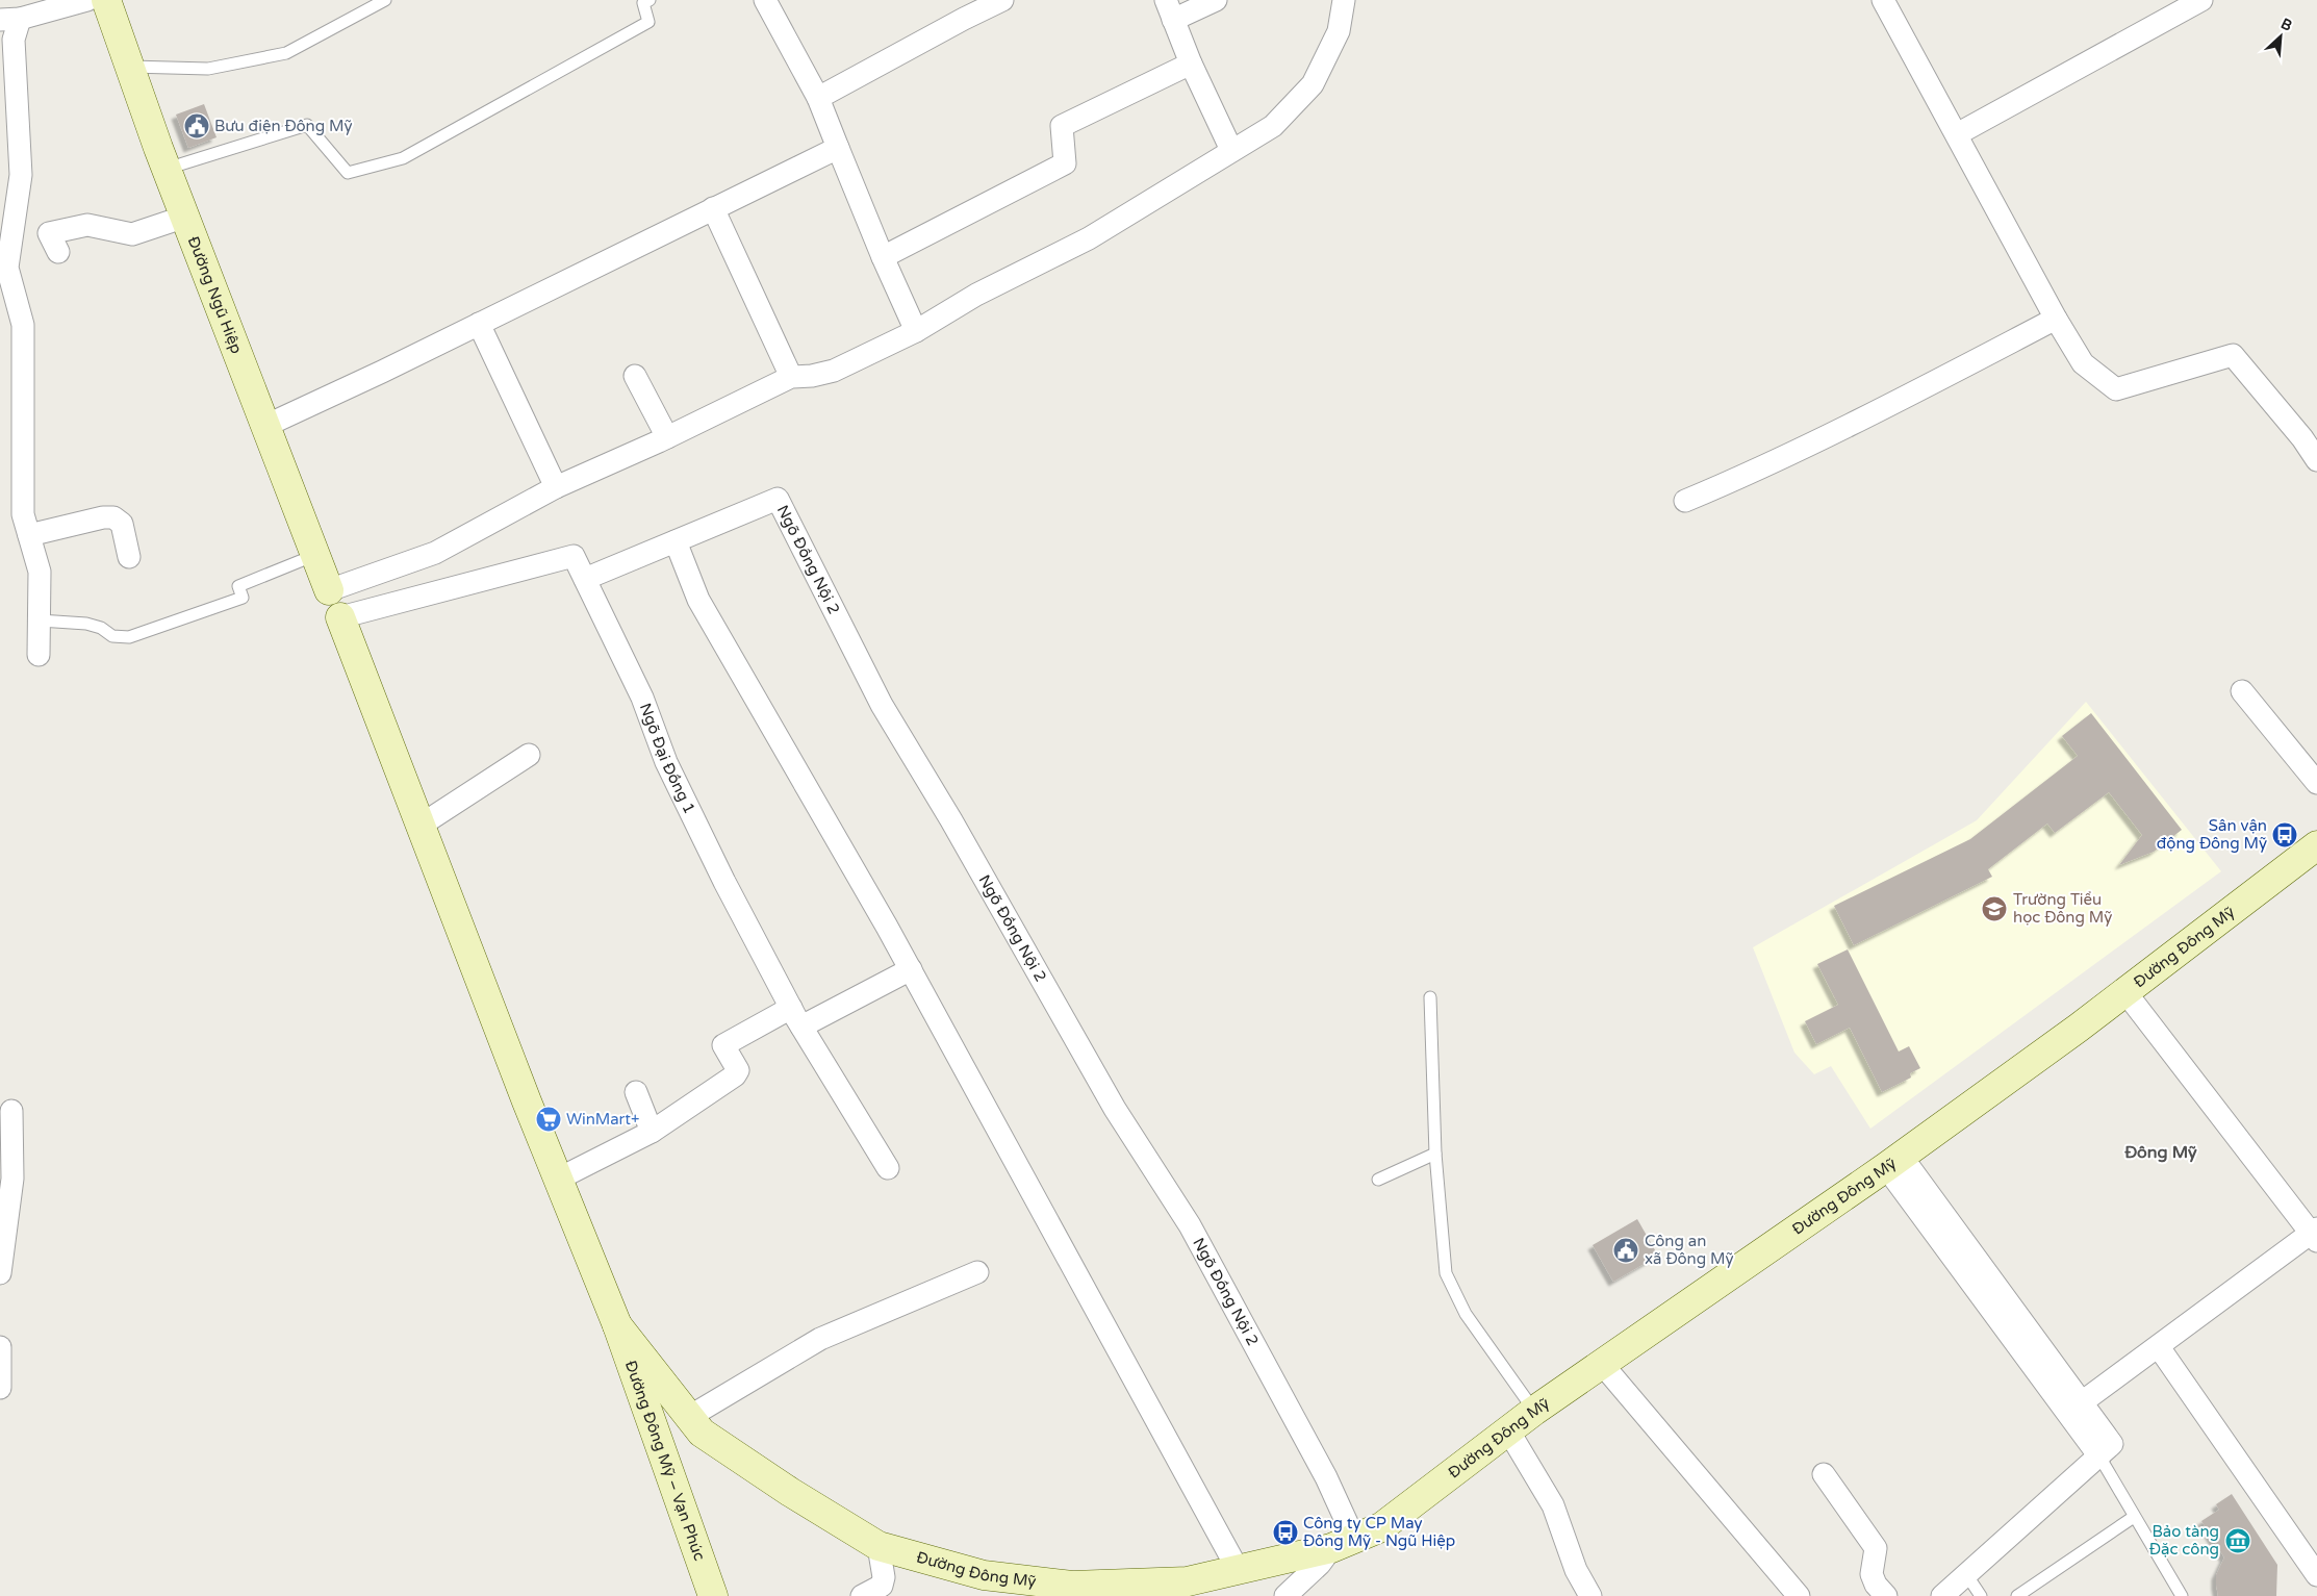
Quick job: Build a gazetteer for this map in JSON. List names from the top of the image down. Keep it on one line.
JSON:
{"streets":{"street":["Đường Ngũ Hiệp","Ngõ Đồng Nội 2","Ngõ Đại Đồng 1","Đường Đông Mỹ","Đường Đông Mỹ – Vạn Phúc"]},"crossings":[["Ngõ Đồng Nội 2","Ngõ Đại Đồng 1"],["Ngõ Đồng Nội 2","Đường Đông Mỹ"],["Đường Đông Mỹ","Đường Đông Mỹ – Vạn Phúc"]],"districts":["Đông Mỹ"],"places":{"public building":["Bưu điện Đông Mỹ","Công an xã Đông Mỹ"],"bus stop":["Sân vận động Đông Mỹ","Công ty CP May Đông Mỹ - Ngũ Hiệp"],"school or university":["Trường Tiểu học Đông Mỹ"],"supermarket":["WinMart+"],"museum":["Bảo tàng Đặc công"]},"north":"top right"}
